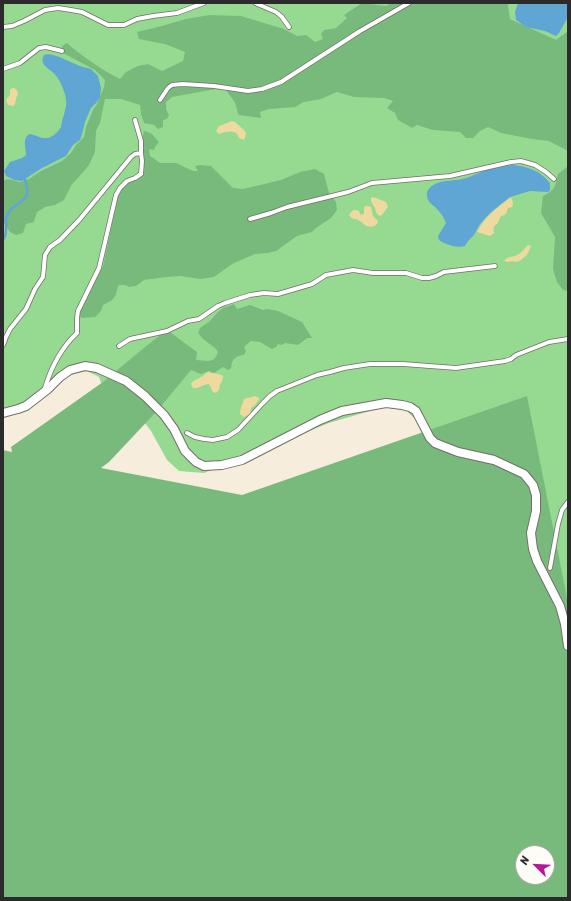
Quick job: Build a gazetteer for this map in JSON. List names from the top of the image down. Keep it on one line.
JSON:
{"north":"top left"}
